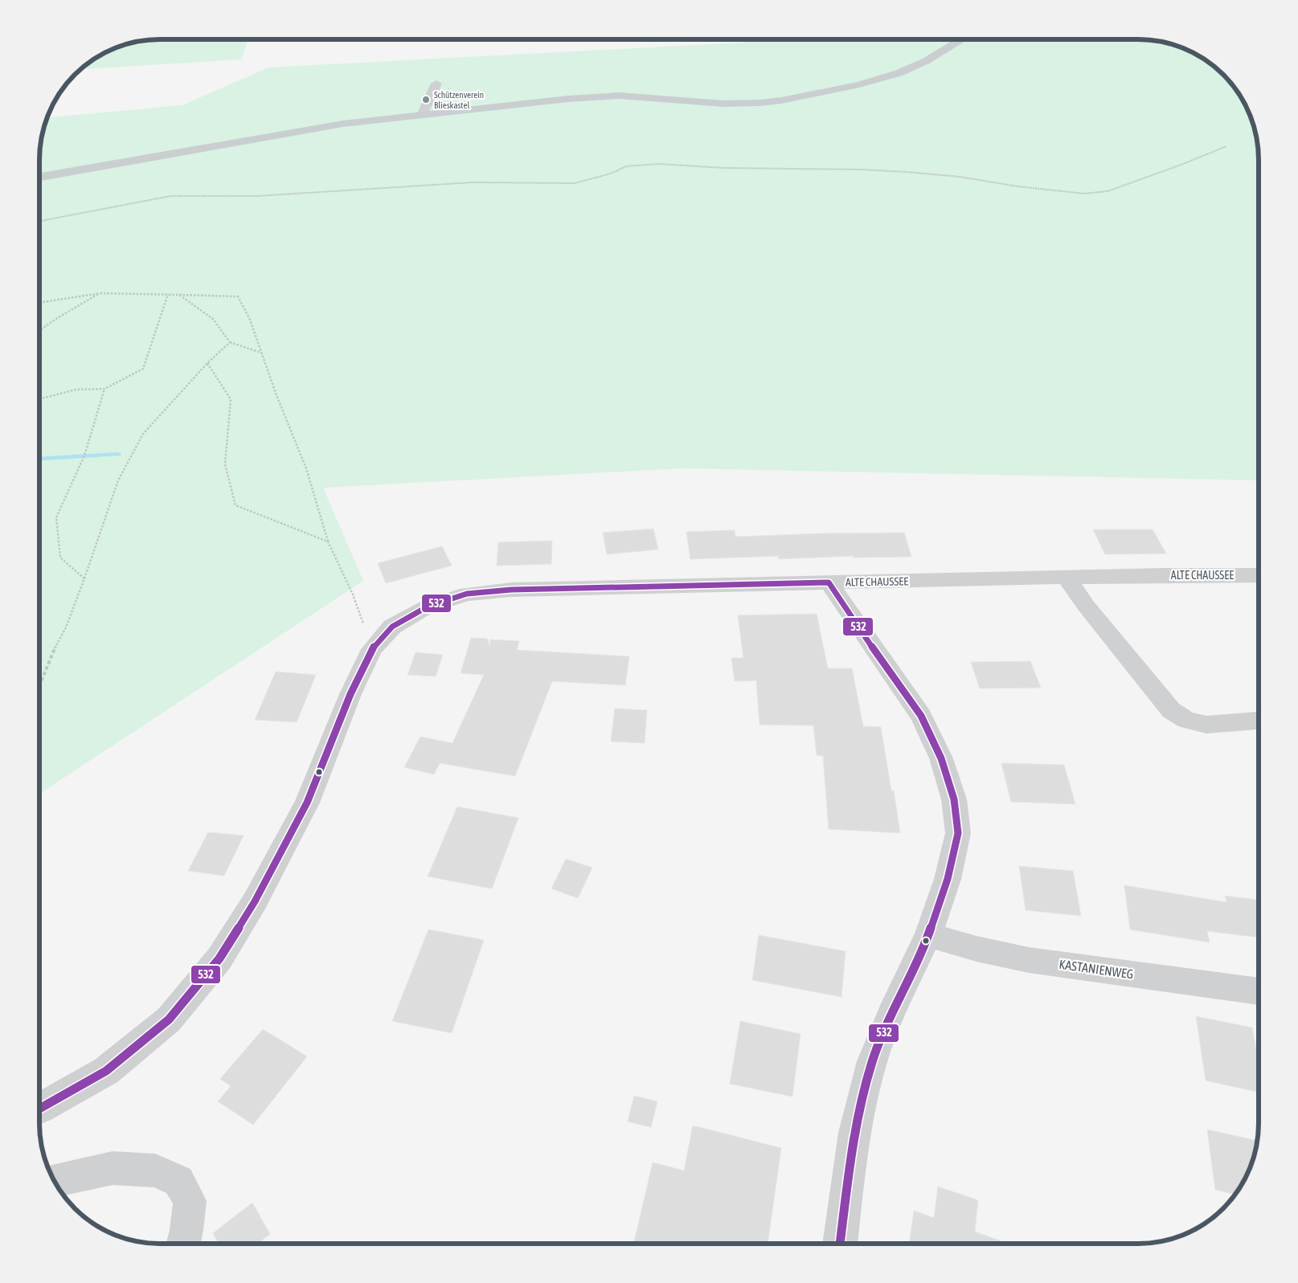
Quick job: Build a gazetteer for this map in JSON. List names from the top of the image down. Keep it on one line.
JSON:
{"streets":{"street":["ALTE CHAUSSEE","KASTANIENWEG"]},"places":["Schützenverein Blieskastel"],"lines":["transit line 532"]}
